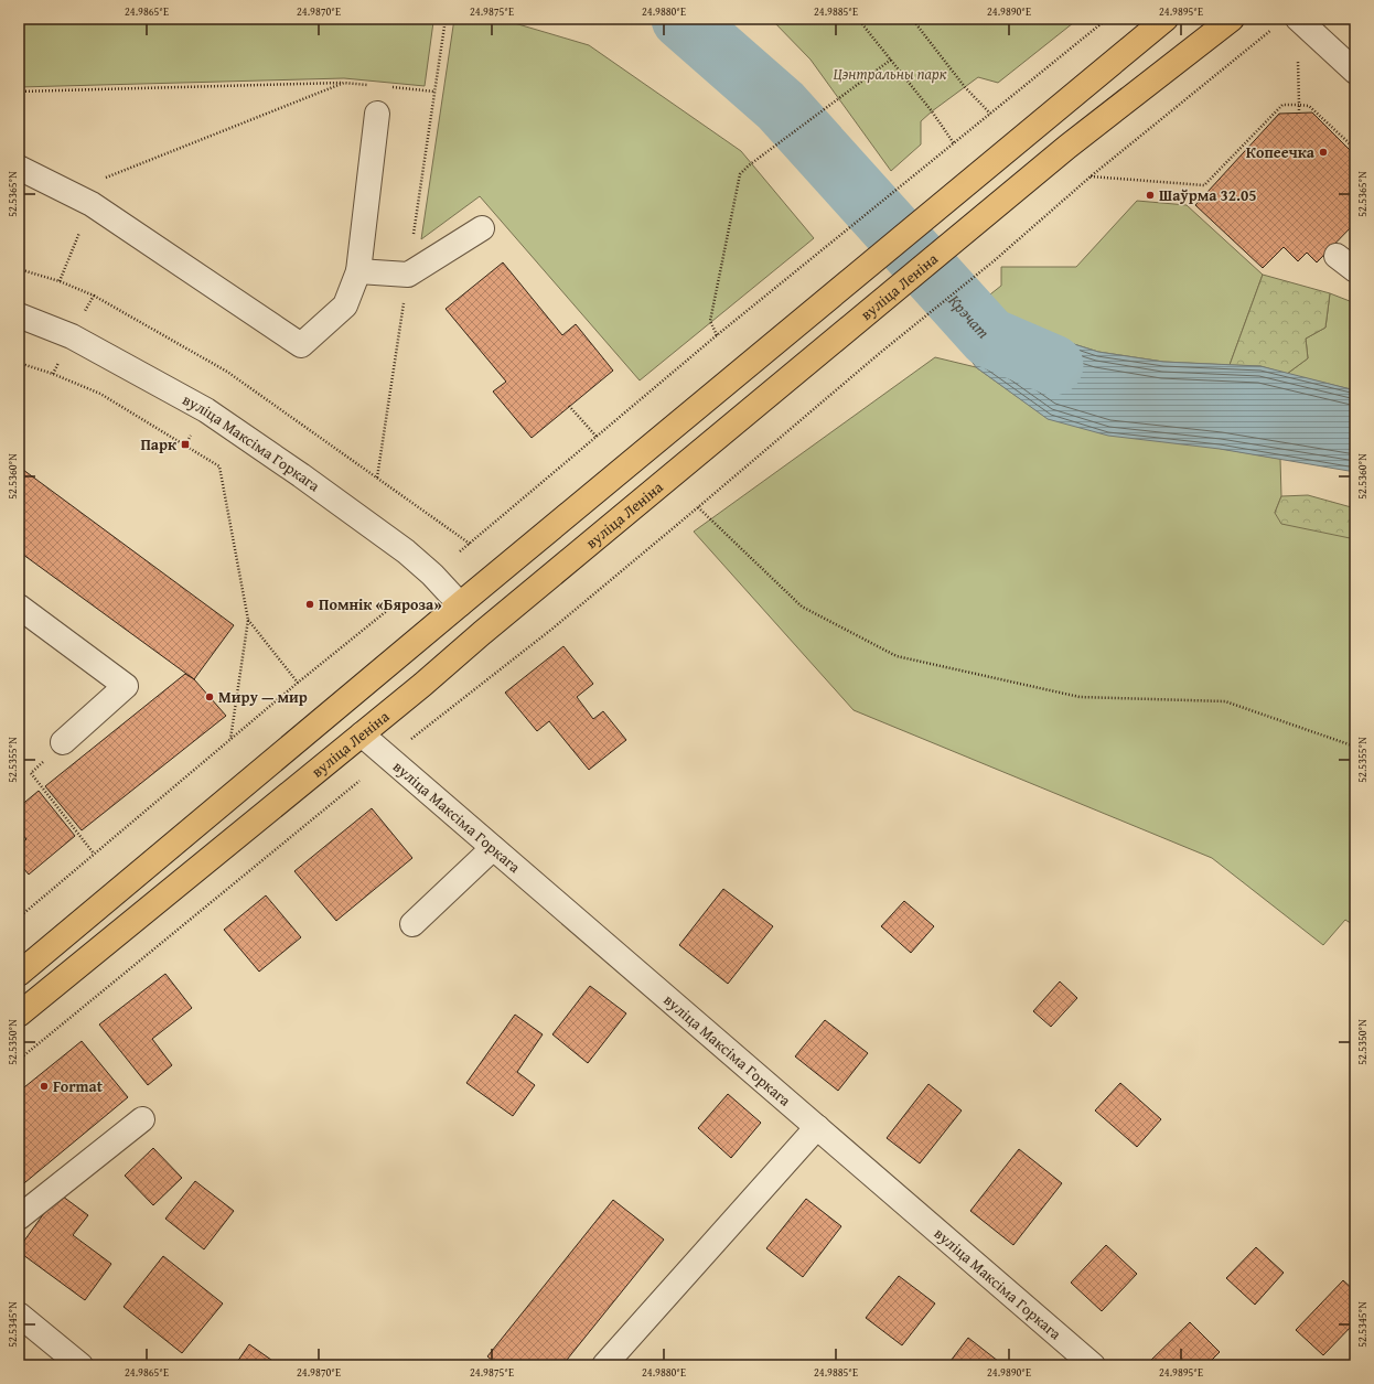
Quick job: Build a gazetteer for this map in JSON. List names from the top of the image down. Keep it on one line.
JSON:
{"streets":{"main road":["вуліца Леніна"],"street":["вуліца Максіма Горкага"]},"crossings":[["вуліца Леніна","вуліца Максіма Горкага"]],"water":["Крэчат"],"parks":["Цэнтральны парк"],"places":{"other":["Копеечка","Шаўрма 32.05","Помнік «Бяроза»","Миру — мир","Format"],"transit":["Парк"]},"coordinates":["24.9865°E","24.9870°E","24.9875°E","24.9880°E","24.9885°E","24.9890°E","24.9895°E","52.5365°N","52.5360°N","52.5355°N","52.5350°N","52.5345°N"]}
